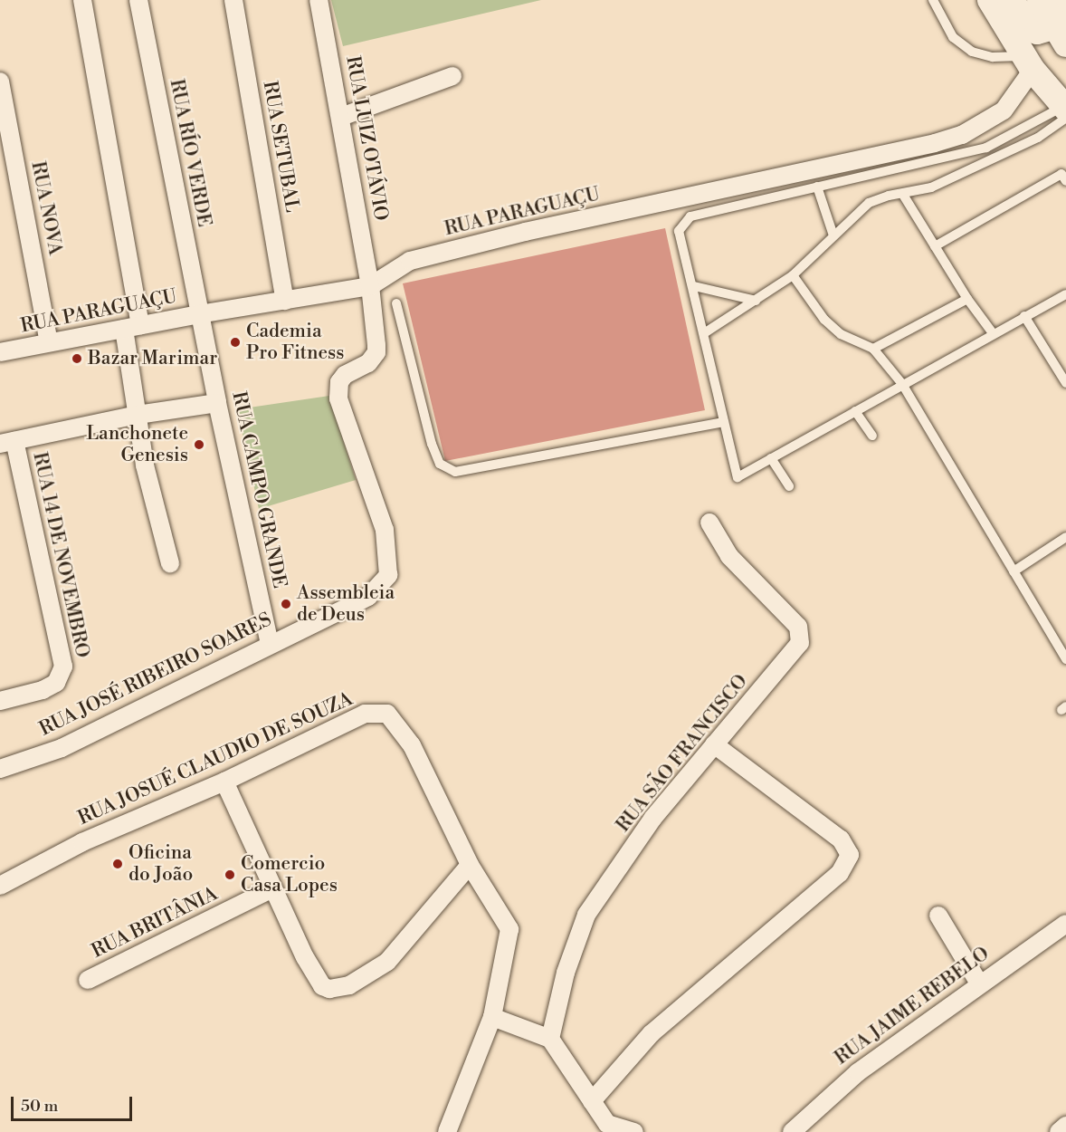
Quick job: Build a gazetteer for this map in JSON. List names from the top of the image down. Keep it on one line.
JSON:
{"streets":{"street":["RUA LUIZ OTÁVIO","RUA SETUBAL","RUA RÍO VERDE","RUA NOVA","RUA PARAGUAÇU","RUA CAMPO GRANDE","RUA 14 DE NOVEMBRO","RUA JOSÉ RIBEIRO SOARES","RUA SÃO FRANCISCO","RUA JOSUÉ CLAUDIO DE SOUZA","RUA BRITÂNIA","RUA JAIME REBELO"]},"crossings":[["RUA LUIZ OTÁVIO","RUA PARAGUAÇU"],["RUA LUIZ OTÁVIO","RUA JOSÉ RIBEIRO SOARES"],["RUA SETUBAL","RUA PARAGUAÇU"],["RUA RÍO VERDE","RUA PARAGUAÇU"],["RUA RÍO VERDE","RUA CAMPO GRANDE"],["RUA NOVA","RUA PARAGUAÇU"],["RUA PARAGUAÇU","RUA CAMPO GRANDE"],["RUA PARAGUAÇU","RUA JOSÉ RIBEIRO SOARES"],["RUA CAMPO GRANDE","RUA JOSÉ RIBEIRO SOARES"]],"places":["Cademia Pro Fitness","Bazar Marimar","Lanchonete Genesis","Assembleia de Deus","Oficina do João","Comercio Casa Lopes"],"scale_bar":"50 m"}
